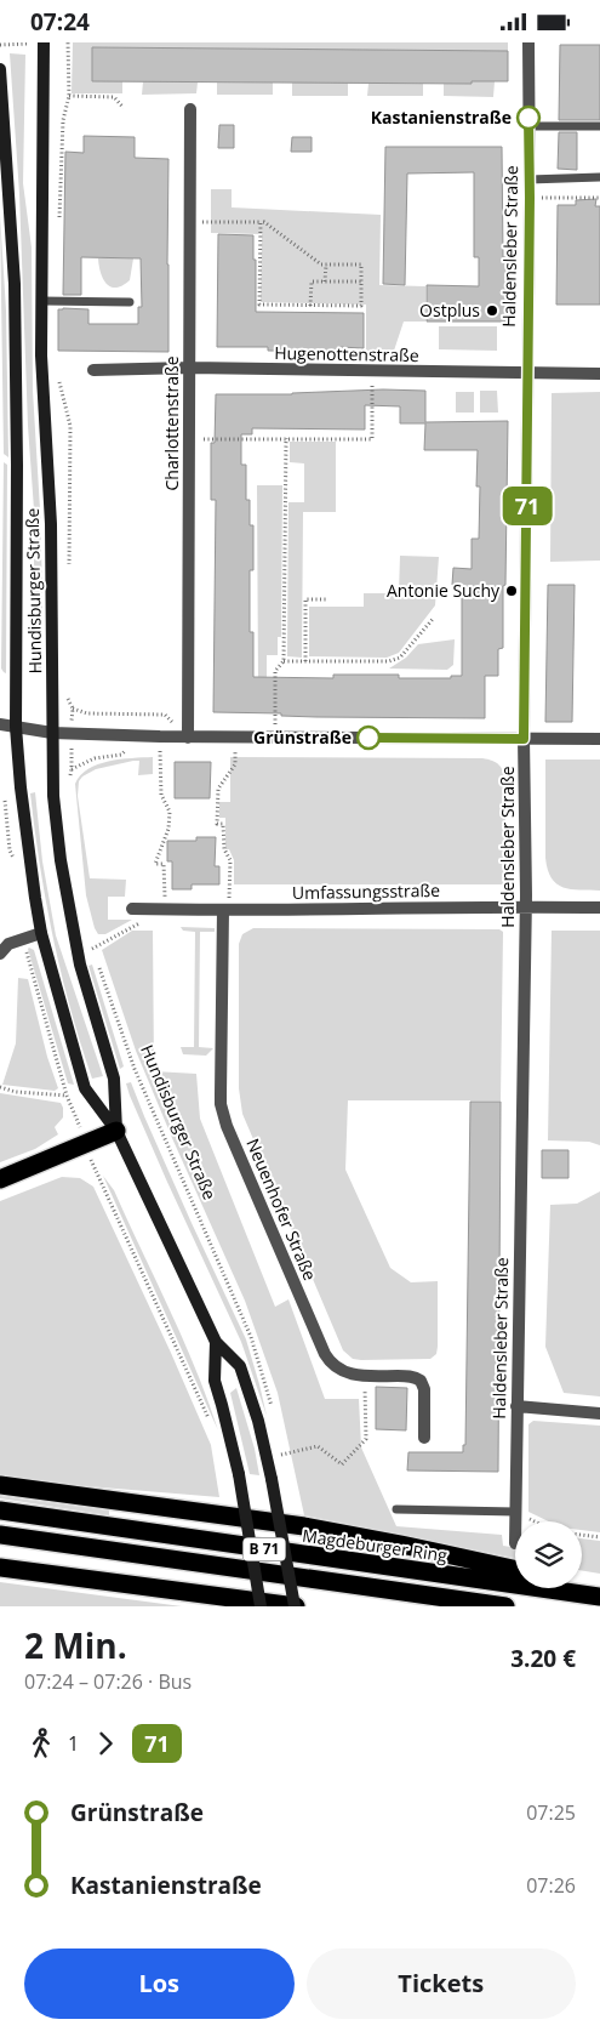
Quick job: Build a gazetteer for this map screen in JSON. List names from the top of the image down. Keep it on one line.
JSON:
{"streets":{"highway":["Magdeburger Ring","B 71"],"main road":["Hundisburger Straße"],"street":["Haldensleber Straße","Hugenottenstraße","Charlottenstraße","Umfassungsstraße","Neuenhofer Straße"]},"crossings":[["Haldensleber Straße","Hugenottenstraße"],["Haldensleber Straße","Umfassungsstraße"],["Hugenottenstraße","Charlottenstraße"],["Umfassungsstraße","Neuenhofer Straße"]],"places":["Kastanienstraße","Ostplus","Antonie Suchy","Grünstraße"],"lines":["bus line 71"],"page":{"status":"07:24","on_map":"71","heading":["2 Min.","07:24 – 07:26 · Bus","3.20 €"],"legs":["1","71"],"list":[{"name":"Grünstraße","value":"07:25"},{"name":"Kastanienstraße","value":"07:26"}],"buttons":["Los","Tickets"]}}
